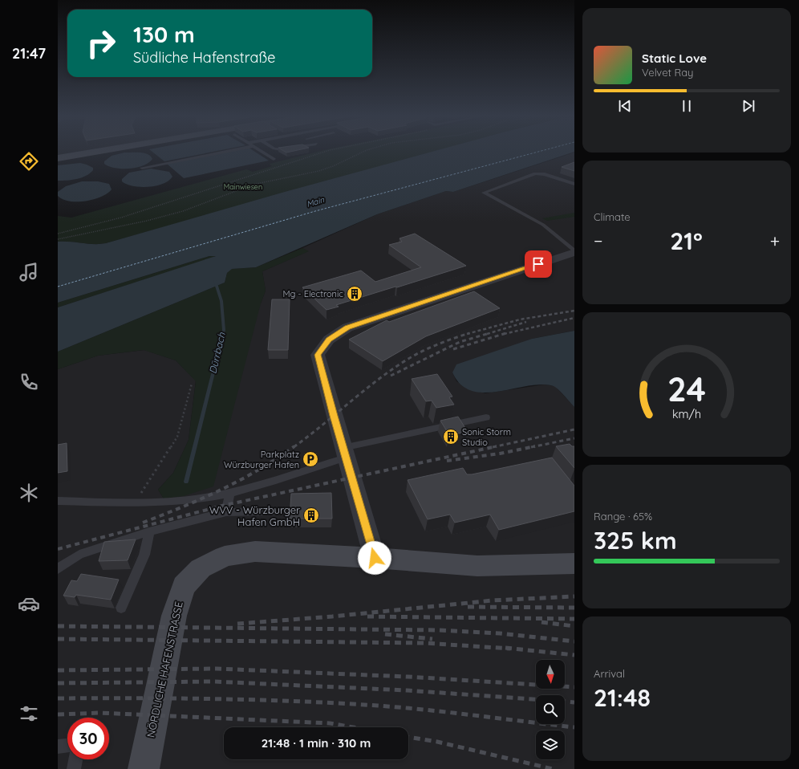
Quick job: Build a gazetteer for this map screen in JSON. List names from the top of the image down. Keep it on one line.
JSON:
{"streets":{"main road":["NÖRDLICHE HAFENSTRASSE"]},"water":["Main","Dürrbach"],"parks":["Mainwiesen"],"places":{"building":["Mg - Electronic","Sonic Storm Studio","WVV - Würzburger Hafen GmbH"],"parking":["Parkplatz Würzburger Hafen"]},"north":"bottom","page":{"tabs":"21:47","turn":["130 m","Südliche Hafenstraße"],"song":["Static Love","Velvet Ray"],"tile":["Climate",["Range · 65%","325 km"],["Arrival","21:48"]],"heat":["−","21°","+"],"limit":"30","trip":"21:48 · 1 min · 310 m","gauge":["24","km/h"]}}
